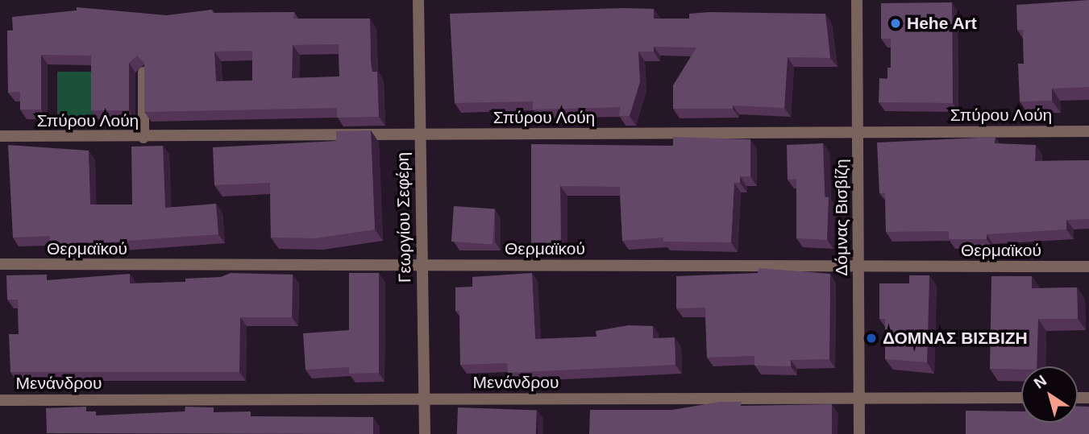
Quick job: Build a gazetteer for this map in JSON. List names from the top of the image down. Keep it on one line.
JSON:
{"streets":{"street":["Σπύρου Λούη","Γεωργίου Σεφέρη","Δόμνας Βισβίζη","Θερμαϊκού","Μενάνδρου"]},"crossings":[["Σπύρου Λούη","Γεωργίου Σεφέρη"],["Σπύρου Λούη","Δόμνας Βισβίζη"],["Γεωργίου Σεφέρη","Θερμαϊκού"],["Γεωργίου Σεφέρη","Μενάνδρου"],["Δόμνας Βισβίζη","Θερμαϊκού"],["Δόμνας Βισβίζη","Μενάνδρου"]],"places":["Hehe Art","ΔΟΜΝΑΣ ΒΙΣΒΙΖΗ"],"north":"top left"}
